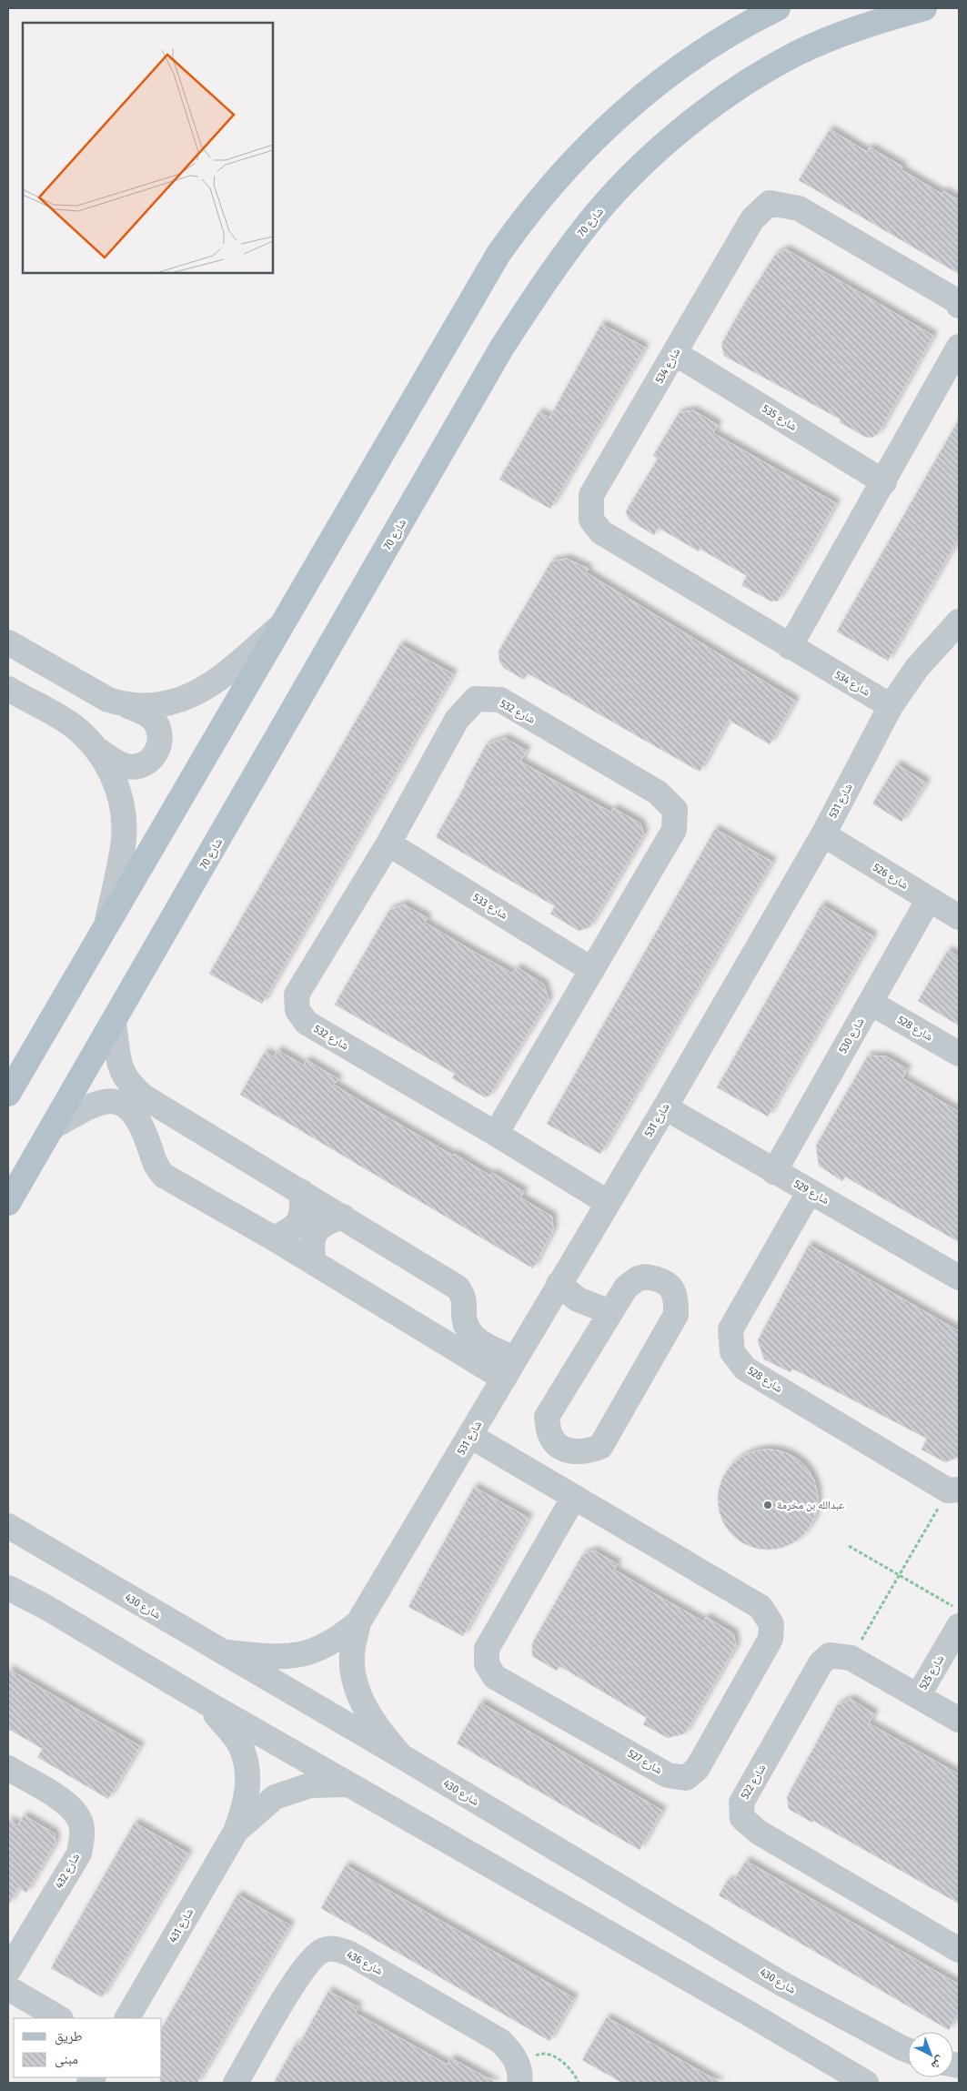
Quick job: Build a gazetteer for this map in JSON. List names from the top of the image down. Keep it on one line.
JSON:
{"streets":{"main road":["شارع 70"],"street":["شارع 534","شارع 535","شارع 532","شارع 531","شارع 526","شارع 533","شارع 528","شارع 530","شارع 529","شارع 430","شارع 525","شارع 527","شارع 522","شارع 432","شارع 431","شارع 436"]},"crossings":[["شارع 534","شارع 535"],["شارع 534","شارع 531"],["شارع 532","شارع 531"],["شارع 532","شارع 533"],["شارع 531","شارع 526"],["شارع 531","شارع 529"],["شارع 531","شارع 430"],["شارع 531","شارع 527"],["شارع 526","شارع 530"],["شارع 528","شارع 530"],["شارع 528","شارع 529"],["شارع 530","شارع 529"],["شارع 525","شارع 522"]],"places":["عبدالله بن مخرمة"],"legend":["طريق","مبنى"],"north":"bottom right"}
